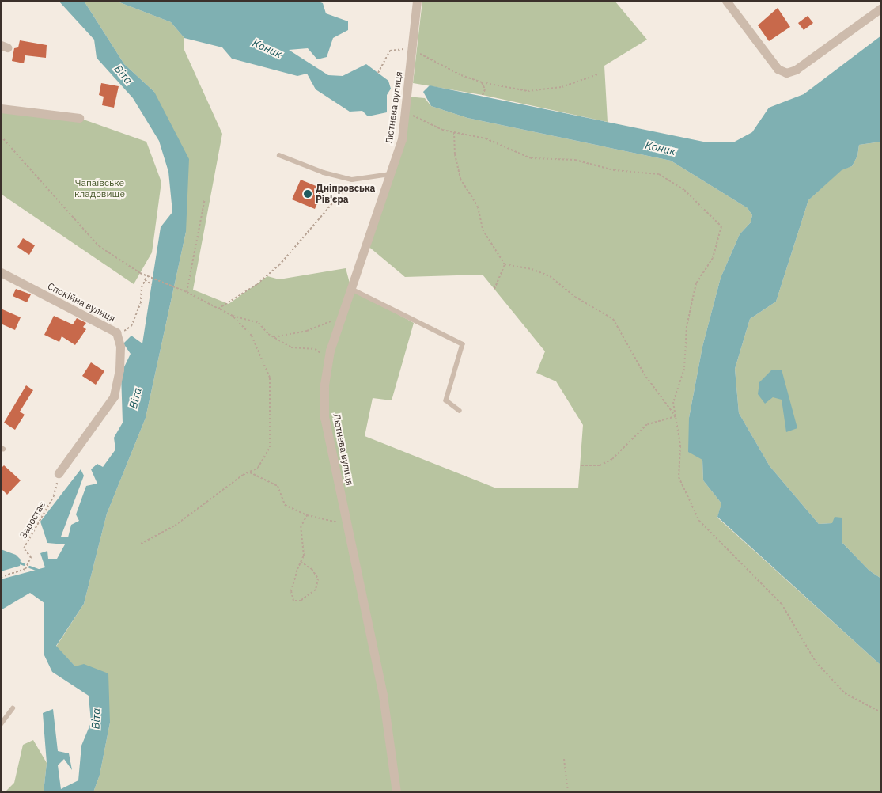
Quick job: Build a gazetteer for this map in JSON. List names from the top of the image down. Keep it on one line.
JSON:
{"streets":{"street":["Лютнева вулиця","Спокійна вулиця"],"path":["Заростає"]},"crossings":[["Спокійна вулиця","Заростає"]],"water":["Коник","Віта"],"parks":["Чапаївське кладовище"],"places":["Дніпровська Рів'єра"]}
